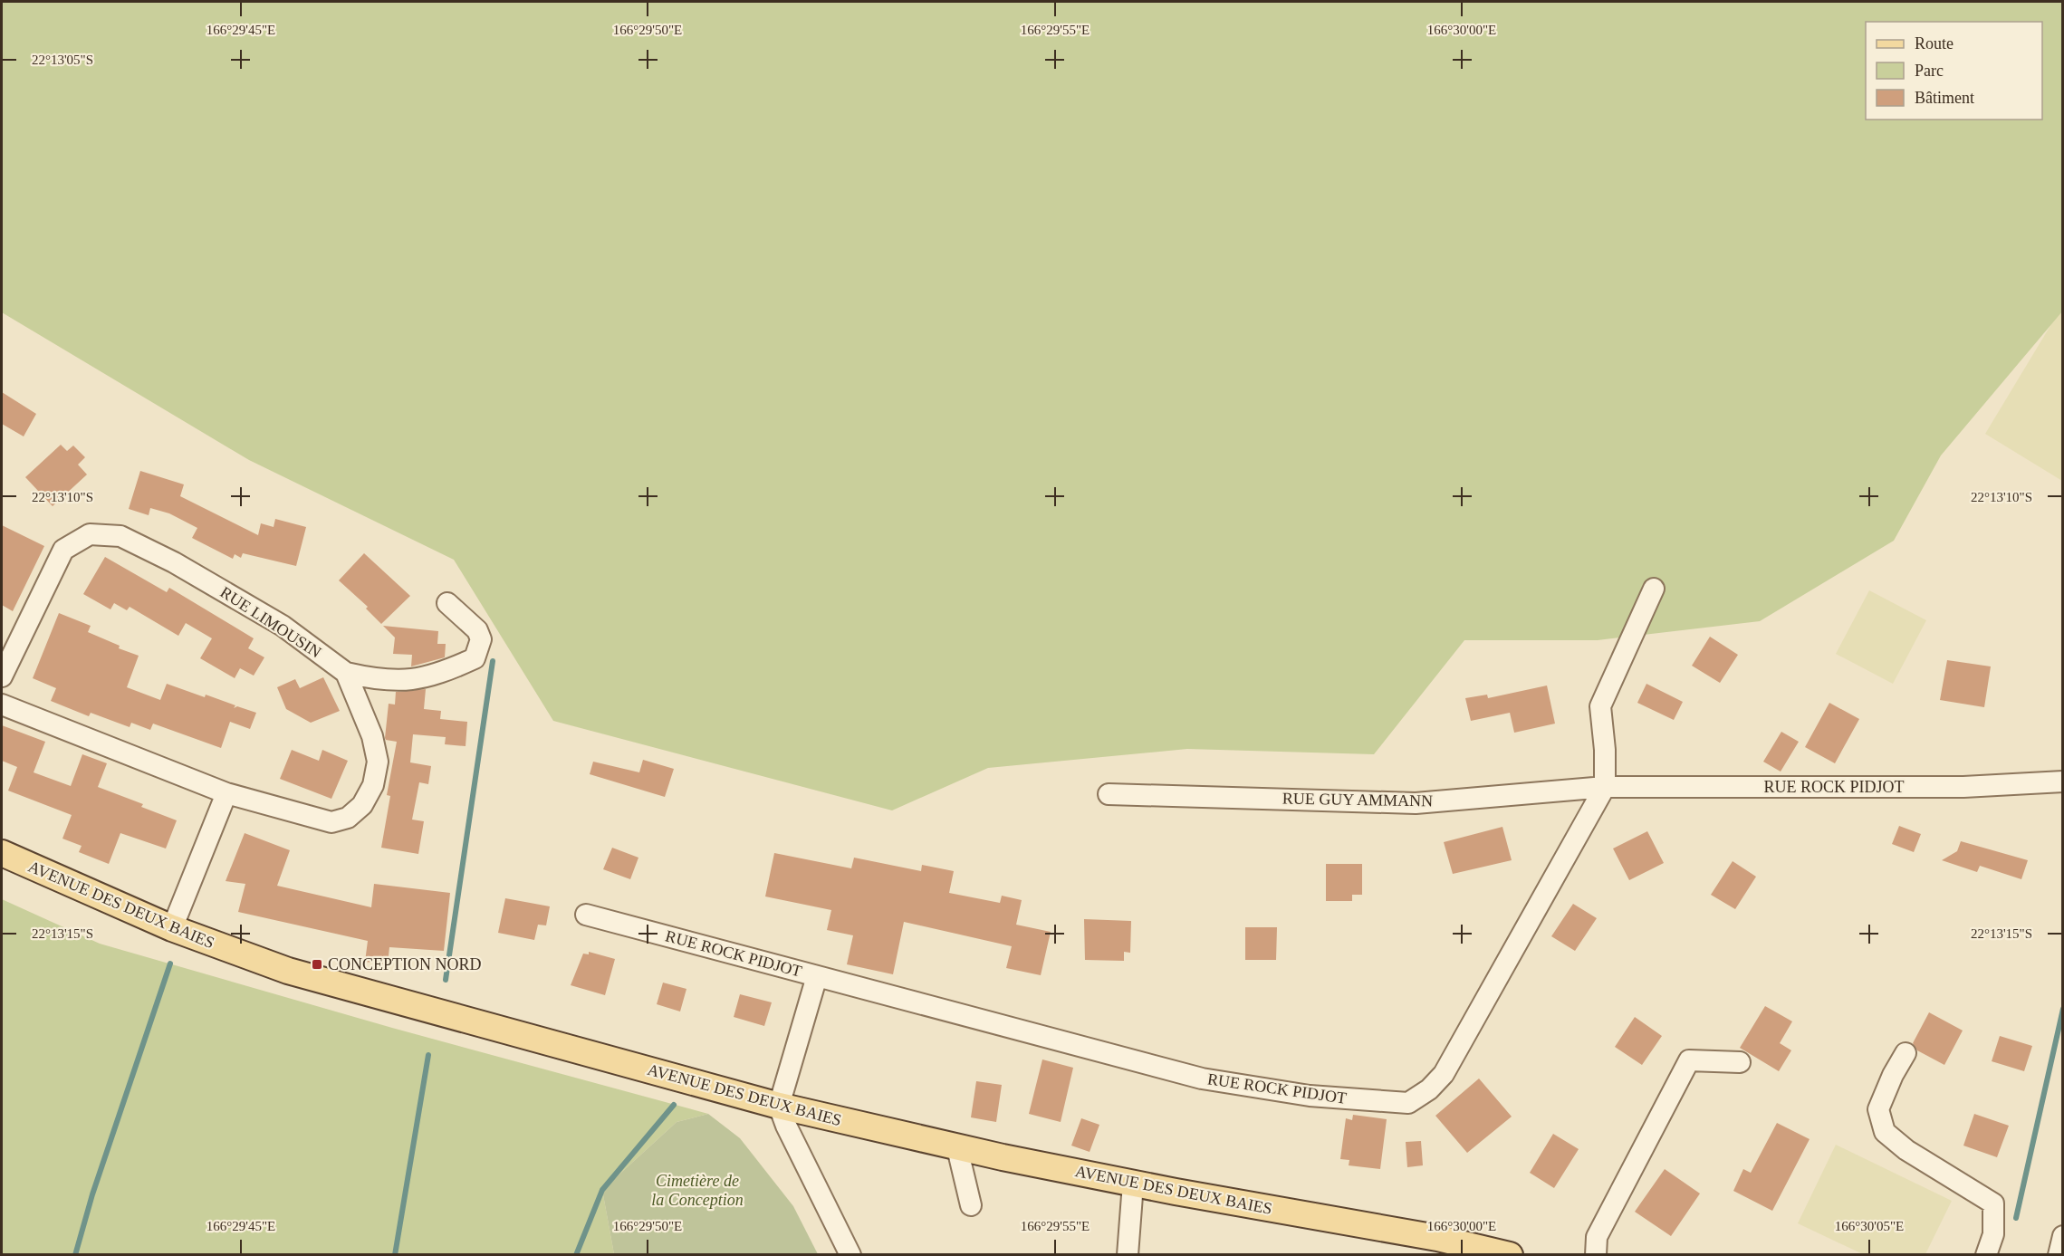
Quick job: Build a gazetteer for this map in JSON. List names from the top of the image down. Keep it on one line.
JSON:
{"streets":{"main road":["AVENUE DES DEUX BAIES"],"street":["RUE LIMOUSIN","RUE ROCK PIDJOT","RUE GUY AMMANN"]},"crossings":[["RUE ROCK PIDJOT","RUE GUY AMMANN"],["RUE ROCK PIDJOT","AVENUE DES DEUX BAIES"]],"parks":["Cimetière de la Conception"],"places":{"transit":["CONCEPTION NORD"]},"legend":["Route","Parc","Bâtiment"],"coordinates":["166°29'45\"E","166°29'50\"E","166°29'55\"E","166°30'00\"E","22°13'05\"S","22°13'10\"S","22°13'15\"S","166°30'05\"E"]}
